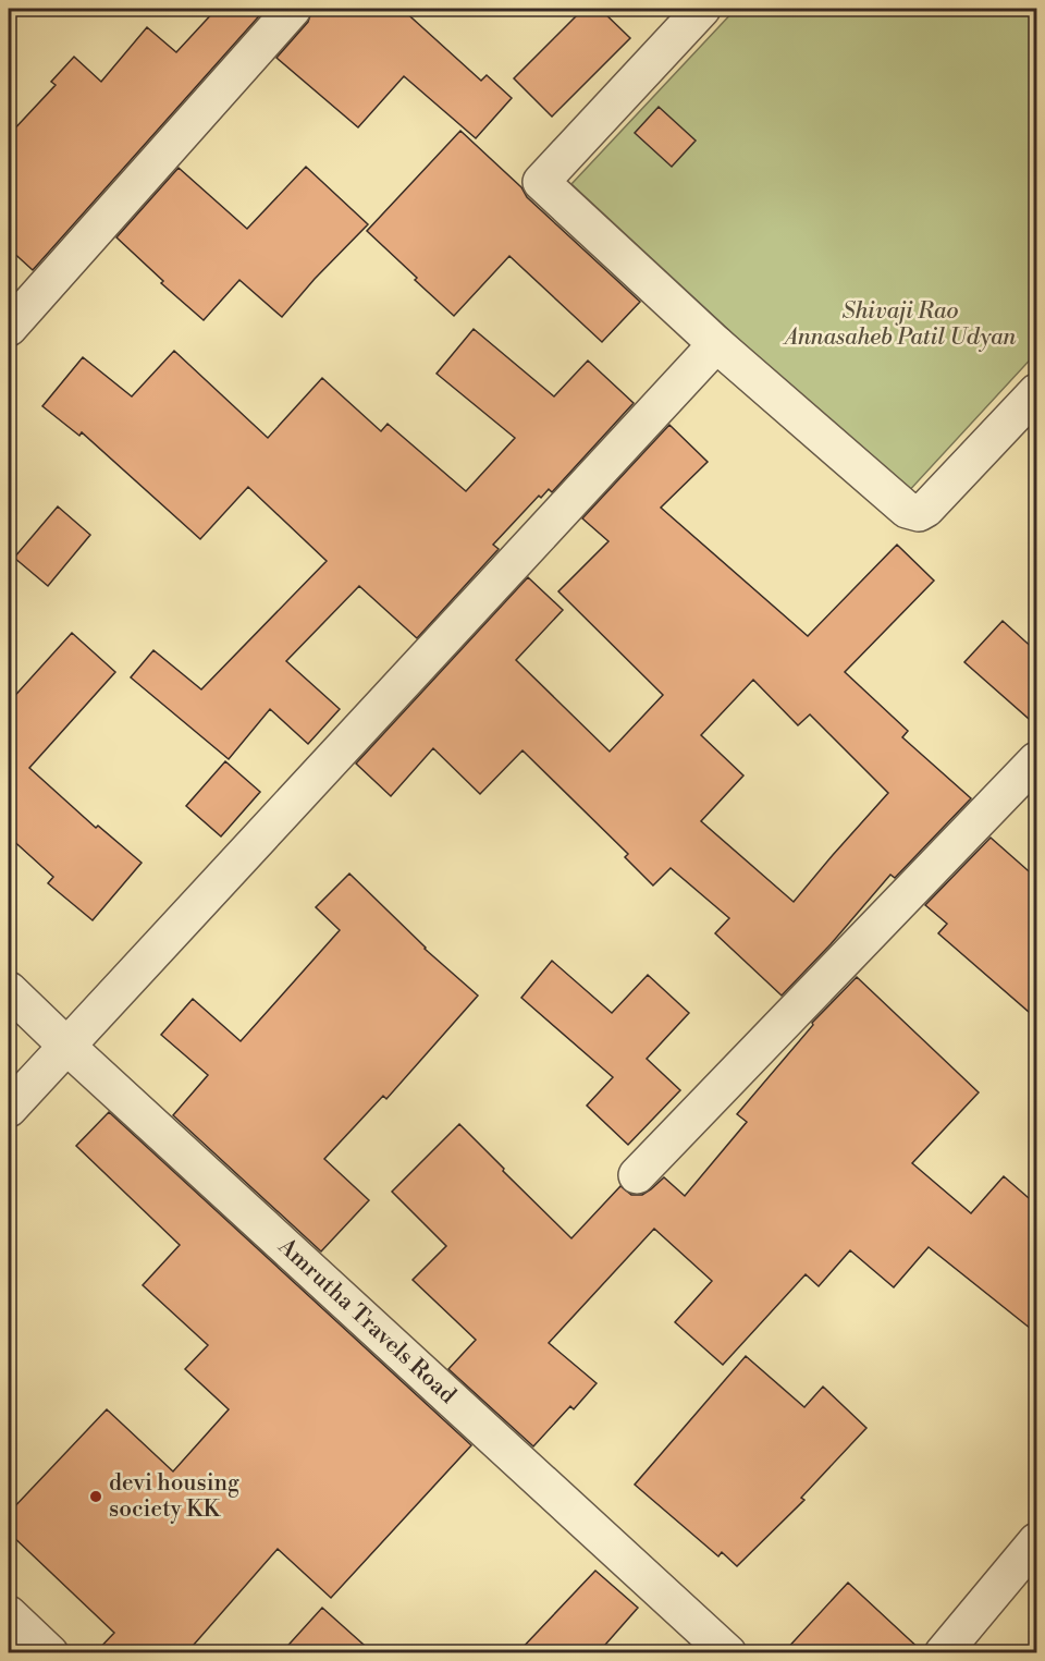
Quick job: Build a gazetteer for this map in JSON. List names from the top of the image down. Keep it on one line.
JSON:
{"streets":{"street":["Amrutha Travels Road"]},"parks":["Shivaji Rao Annasaheb Patil Udyan"],"places":["devi housing society KK"]}
